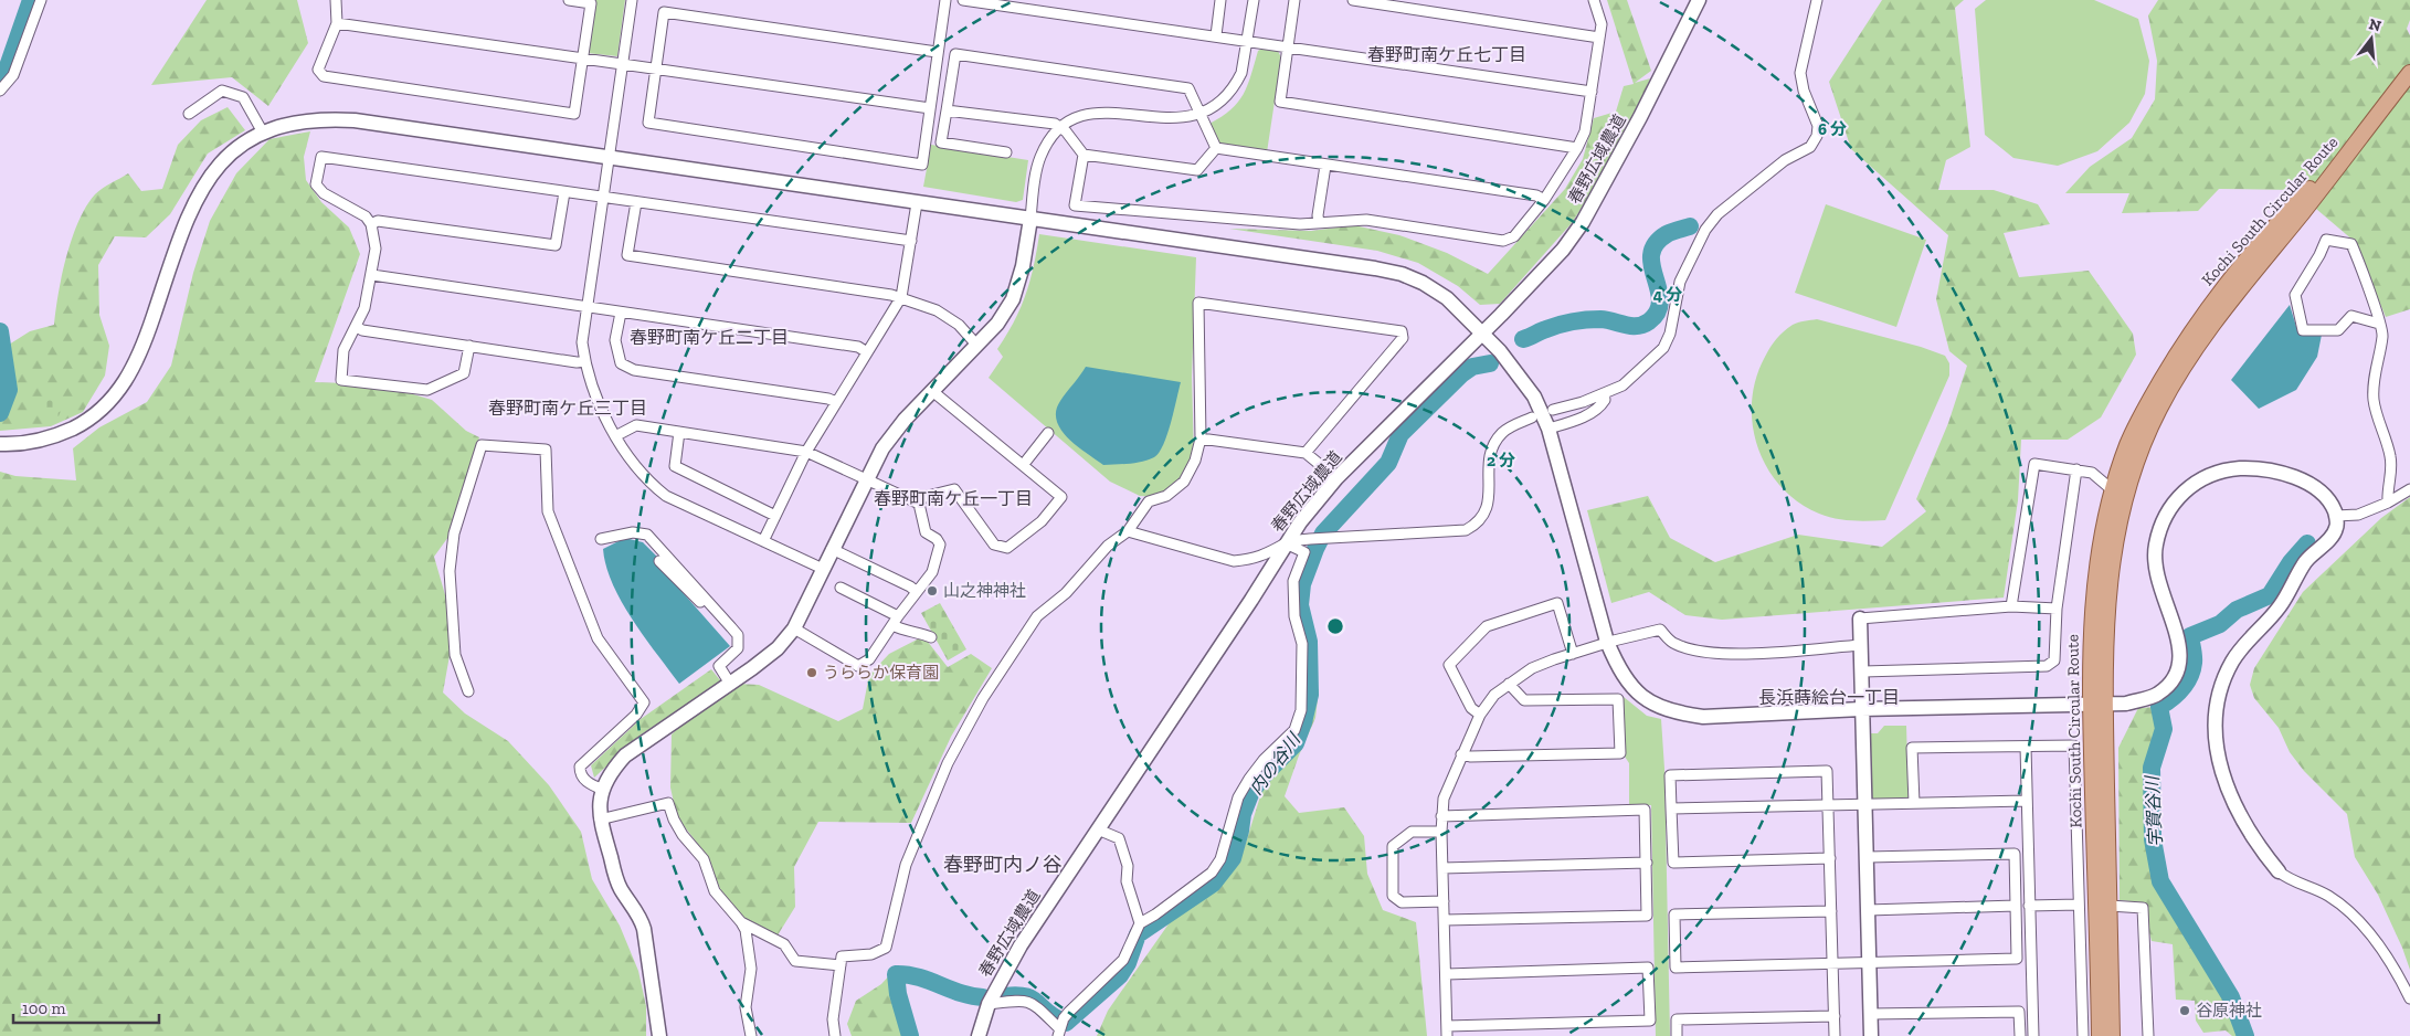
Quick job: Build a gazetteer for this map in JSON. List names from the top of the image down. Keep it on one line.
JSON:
{"streets":{"main road":["Kochi South Circular Route"],"street":["春野広域農道"]},"districts":["春野町南ケ丘七丁目","春野町南ケ丘二丁目","春野町南ケ丘三丁目","春野町南ケ丘一丁目","長浜蒔絵台一丁目","春野町内ノ谷"],"water":["内の谷川","宇賀谷川"],"places":["山之神神社","うららか保育園","谷原神社"],"scale_bar":"100 m","north":"top","rings":["6 分","4 分","2 分"]}
